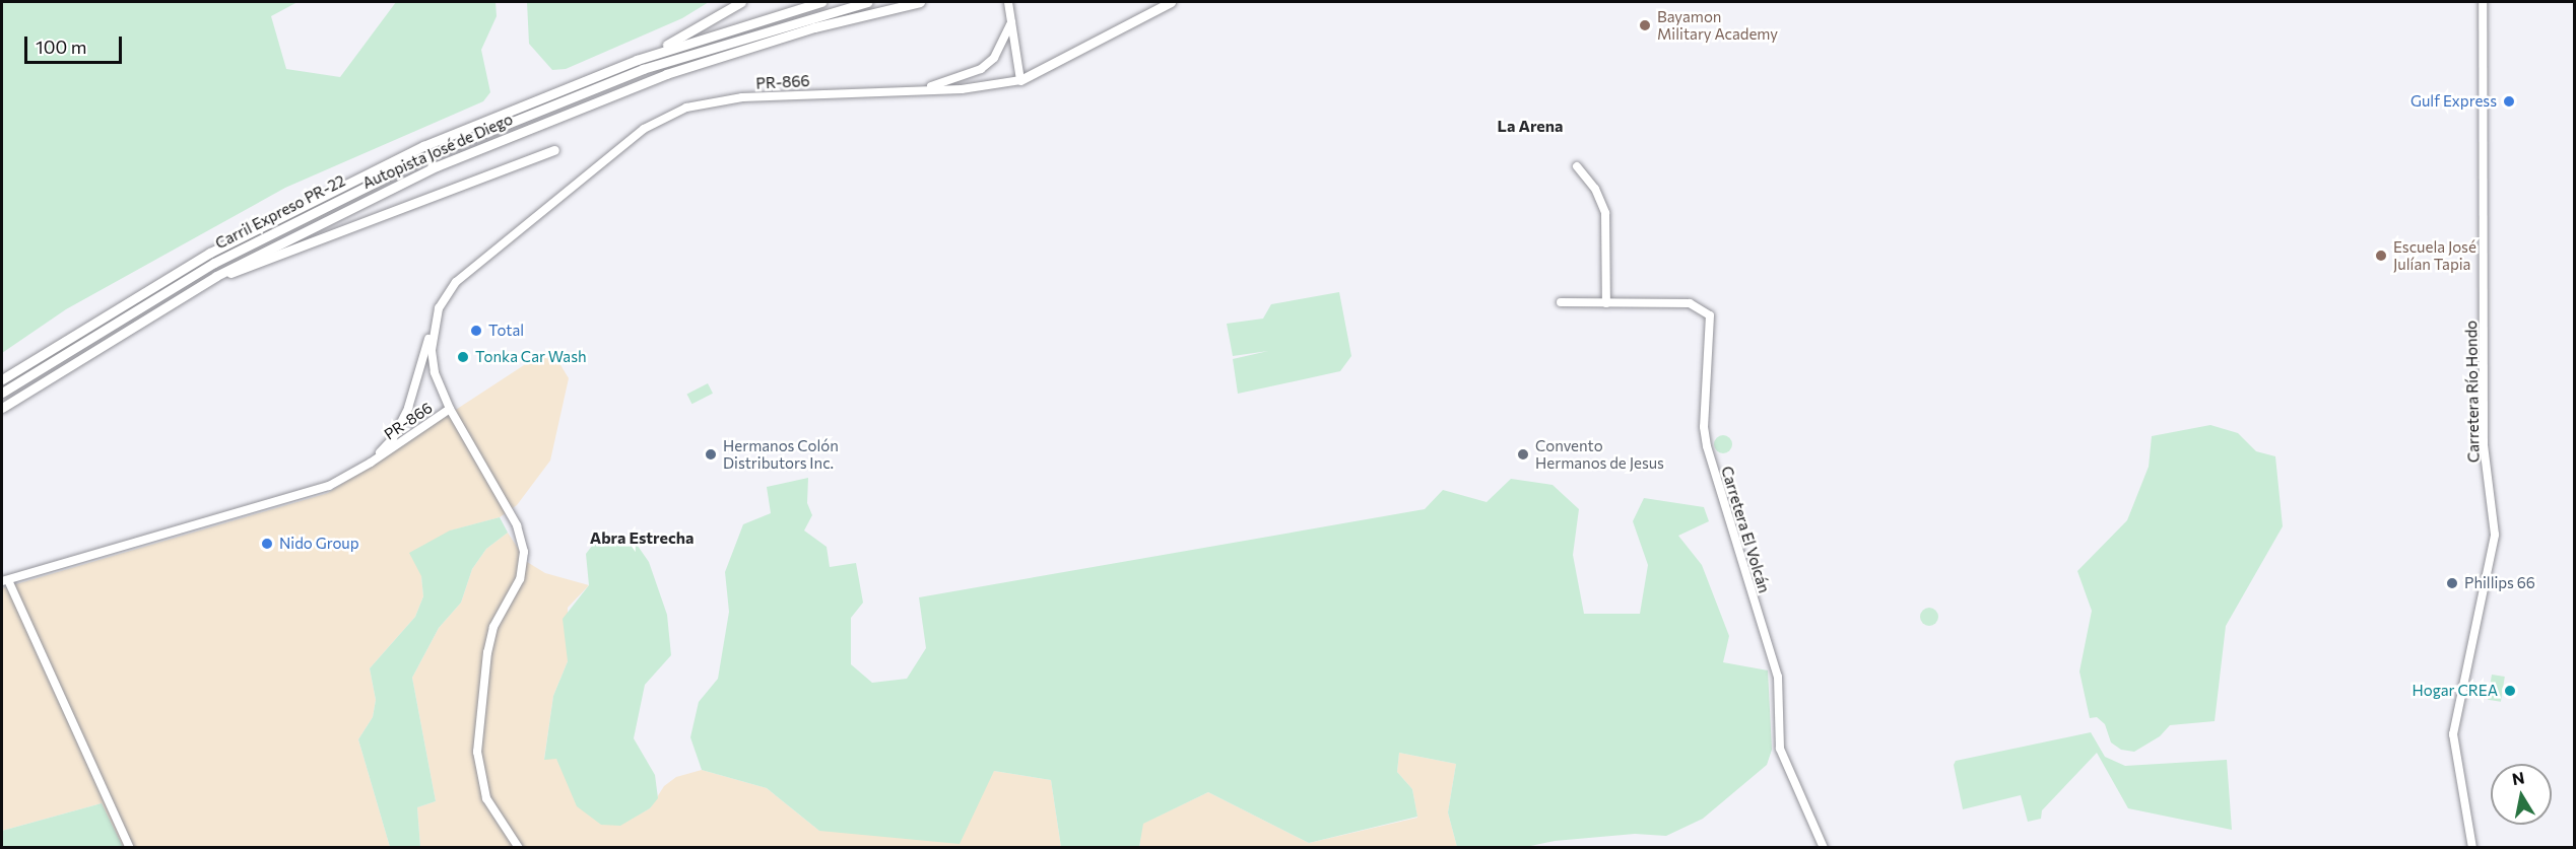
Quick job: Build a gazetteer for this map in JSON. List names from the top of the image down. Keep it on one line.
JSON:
{"streets":{"highway":["Autopista José de Diego","Carril Expreso PR-22"],"street":["PR-866","Carretera Río Hondo","Carretera El Volcán"]},"districts":["La Arena","Abra Estrecha"],"places":["Bayamon Military Academy","Gulf Express","Escuela José Julían Tapia","Total","Tonka Car Wash","Hermanos Colón Distributors Inc.","Convento Hermanos de Jesus","Nido Group","Phillips 66","Hogar CREA"],"scale_bar":"100 m","north":"top"}
